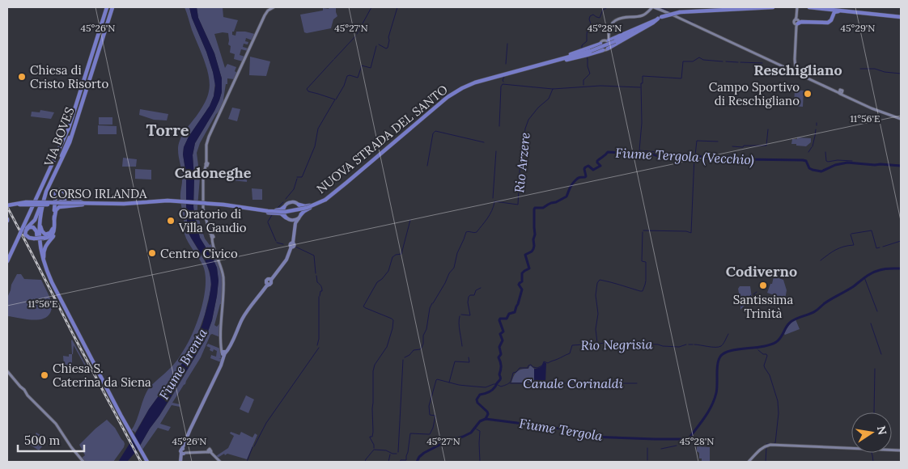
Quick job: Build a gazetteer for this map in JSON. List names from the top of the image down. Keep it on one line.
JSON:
{"streets":{"highway":["VIA BOVES","NUOVA STRADA DEL SANTO","CORSO IRLANDA"]},"crossings":[["NUOVA STRADA DEL SANTO","CORSO IRLANDA"]],"districts":["Reschigliano","Torre","Cadoneghe","Codiverno"],"water":["Fiume Tergola (Vecchio)","Rio Arzere","Rio Negrisia","Fiume Brenta","Canale Corinaldi","Fiume Tergola"],"places":["Chiesa di Cristo Risorto","Campo Sportivo di Reschigliano","Oratorio di Villa Gaudio","Centro Civico","Santissima Trinità","Chiesa S. Caterina da Siena"],"scale_bar":"500 m","north":"right","coordinates":["45°26'N","45°27'N","45°28'N","45°29'N","11°56'E"]}
